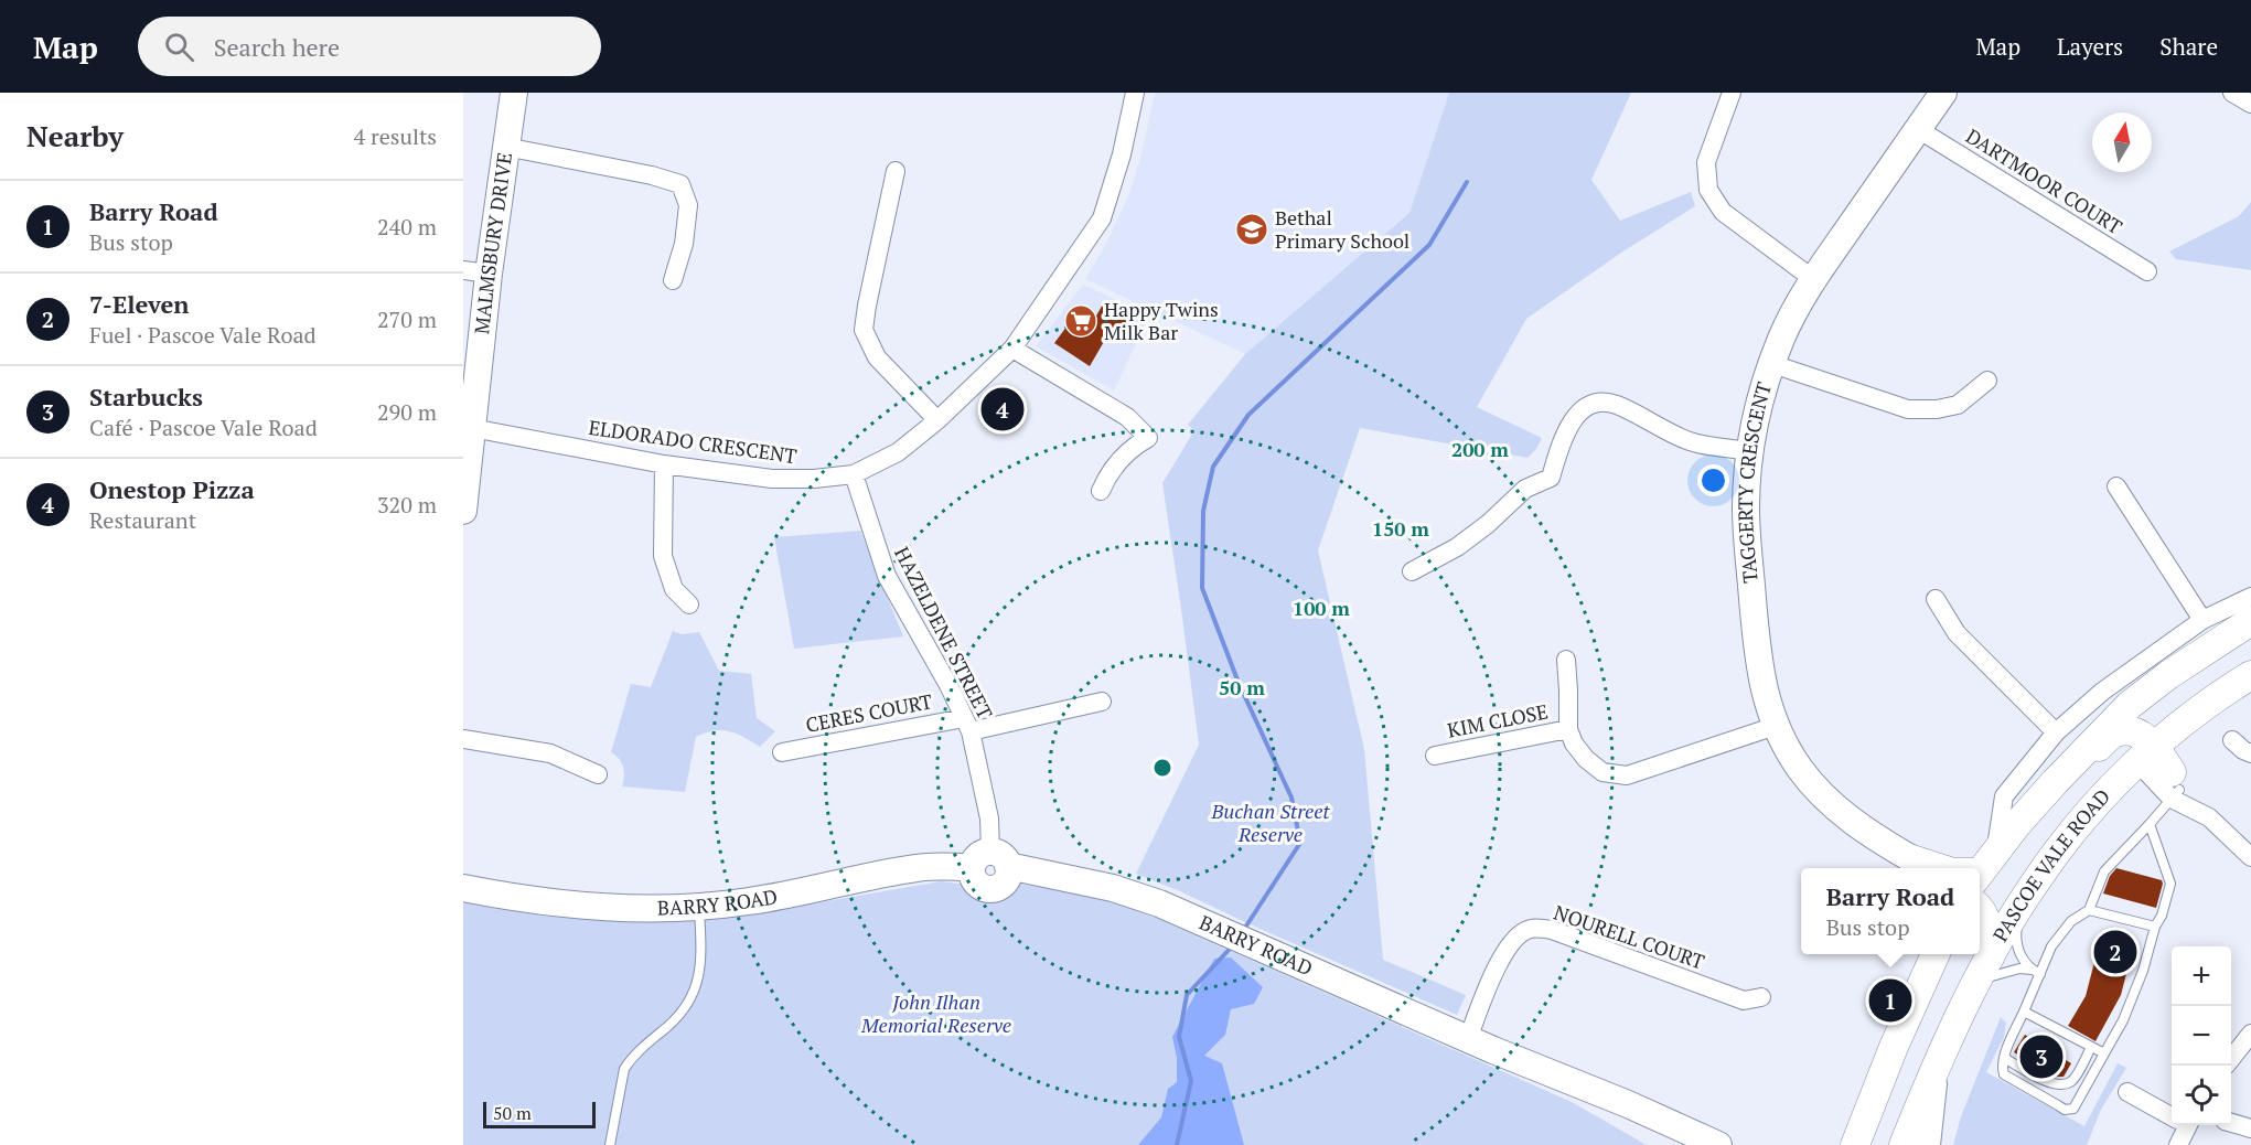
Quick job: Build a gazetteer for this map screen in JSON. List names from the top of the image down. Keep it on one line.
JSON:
{"streets":{"main road":["PASCOE VALE ROAD"],"street":["DARTMOOR COURT","MALMSBURY DRIVE","ELDORADO CRESCENT","TAGGERTY CRESCENT","HAZELDENE STREET","CERES COURT","KIM CLOSE","BARRY ROAD","NOURELL COURT"]},"crossings":[["DARTMOOR COURT","TAGGERTY CRESCENT"],["MALMSBURY DRIVE","ELDORADO CRESCENT"],["ELDORADO CRESCENT","HAZELDENE STREET"],["HAZELDENE STREET","CERES COURT"],["HAZELDENE STREET","BARRY ROAD"],["BARRY ROAD","NOURELL COURT"]],"parks":["Buchan Street Reserve","John Ilhan Memorial Reserve"],"places":{"school or university":["Bethal Primary School"],"supermarket":["Happy Twins Milk Bar"]},"scale_bar":"50 m","north":"top","page":{"header":"Map","search":"Search here","nav":["Map","Layers","Share"],"heading":["Nearby","4 results"],"list":[{"mark":"1","name":"Barry Road","note":"Bus stop","value":"240 m"},{"mark":"2","name":"7-Eleven","note":"Fuel · Pascoe Vale Road","value":"270 m"},{"mark":"3","name":"Starbucks","note":"Café · Pascoe Vale Road","value":"290 m"},{"mark":"4","name":"Onestop Pizza","note":"Restaurant","value":"320 m"}],"pins":["4","2","1","3"],"popup":["Barry Road","Bus stop"],"map_buttons":["+","−"],"scale":"50 m"},"rings":["200 m","150 m","100 m","50 m"]}
